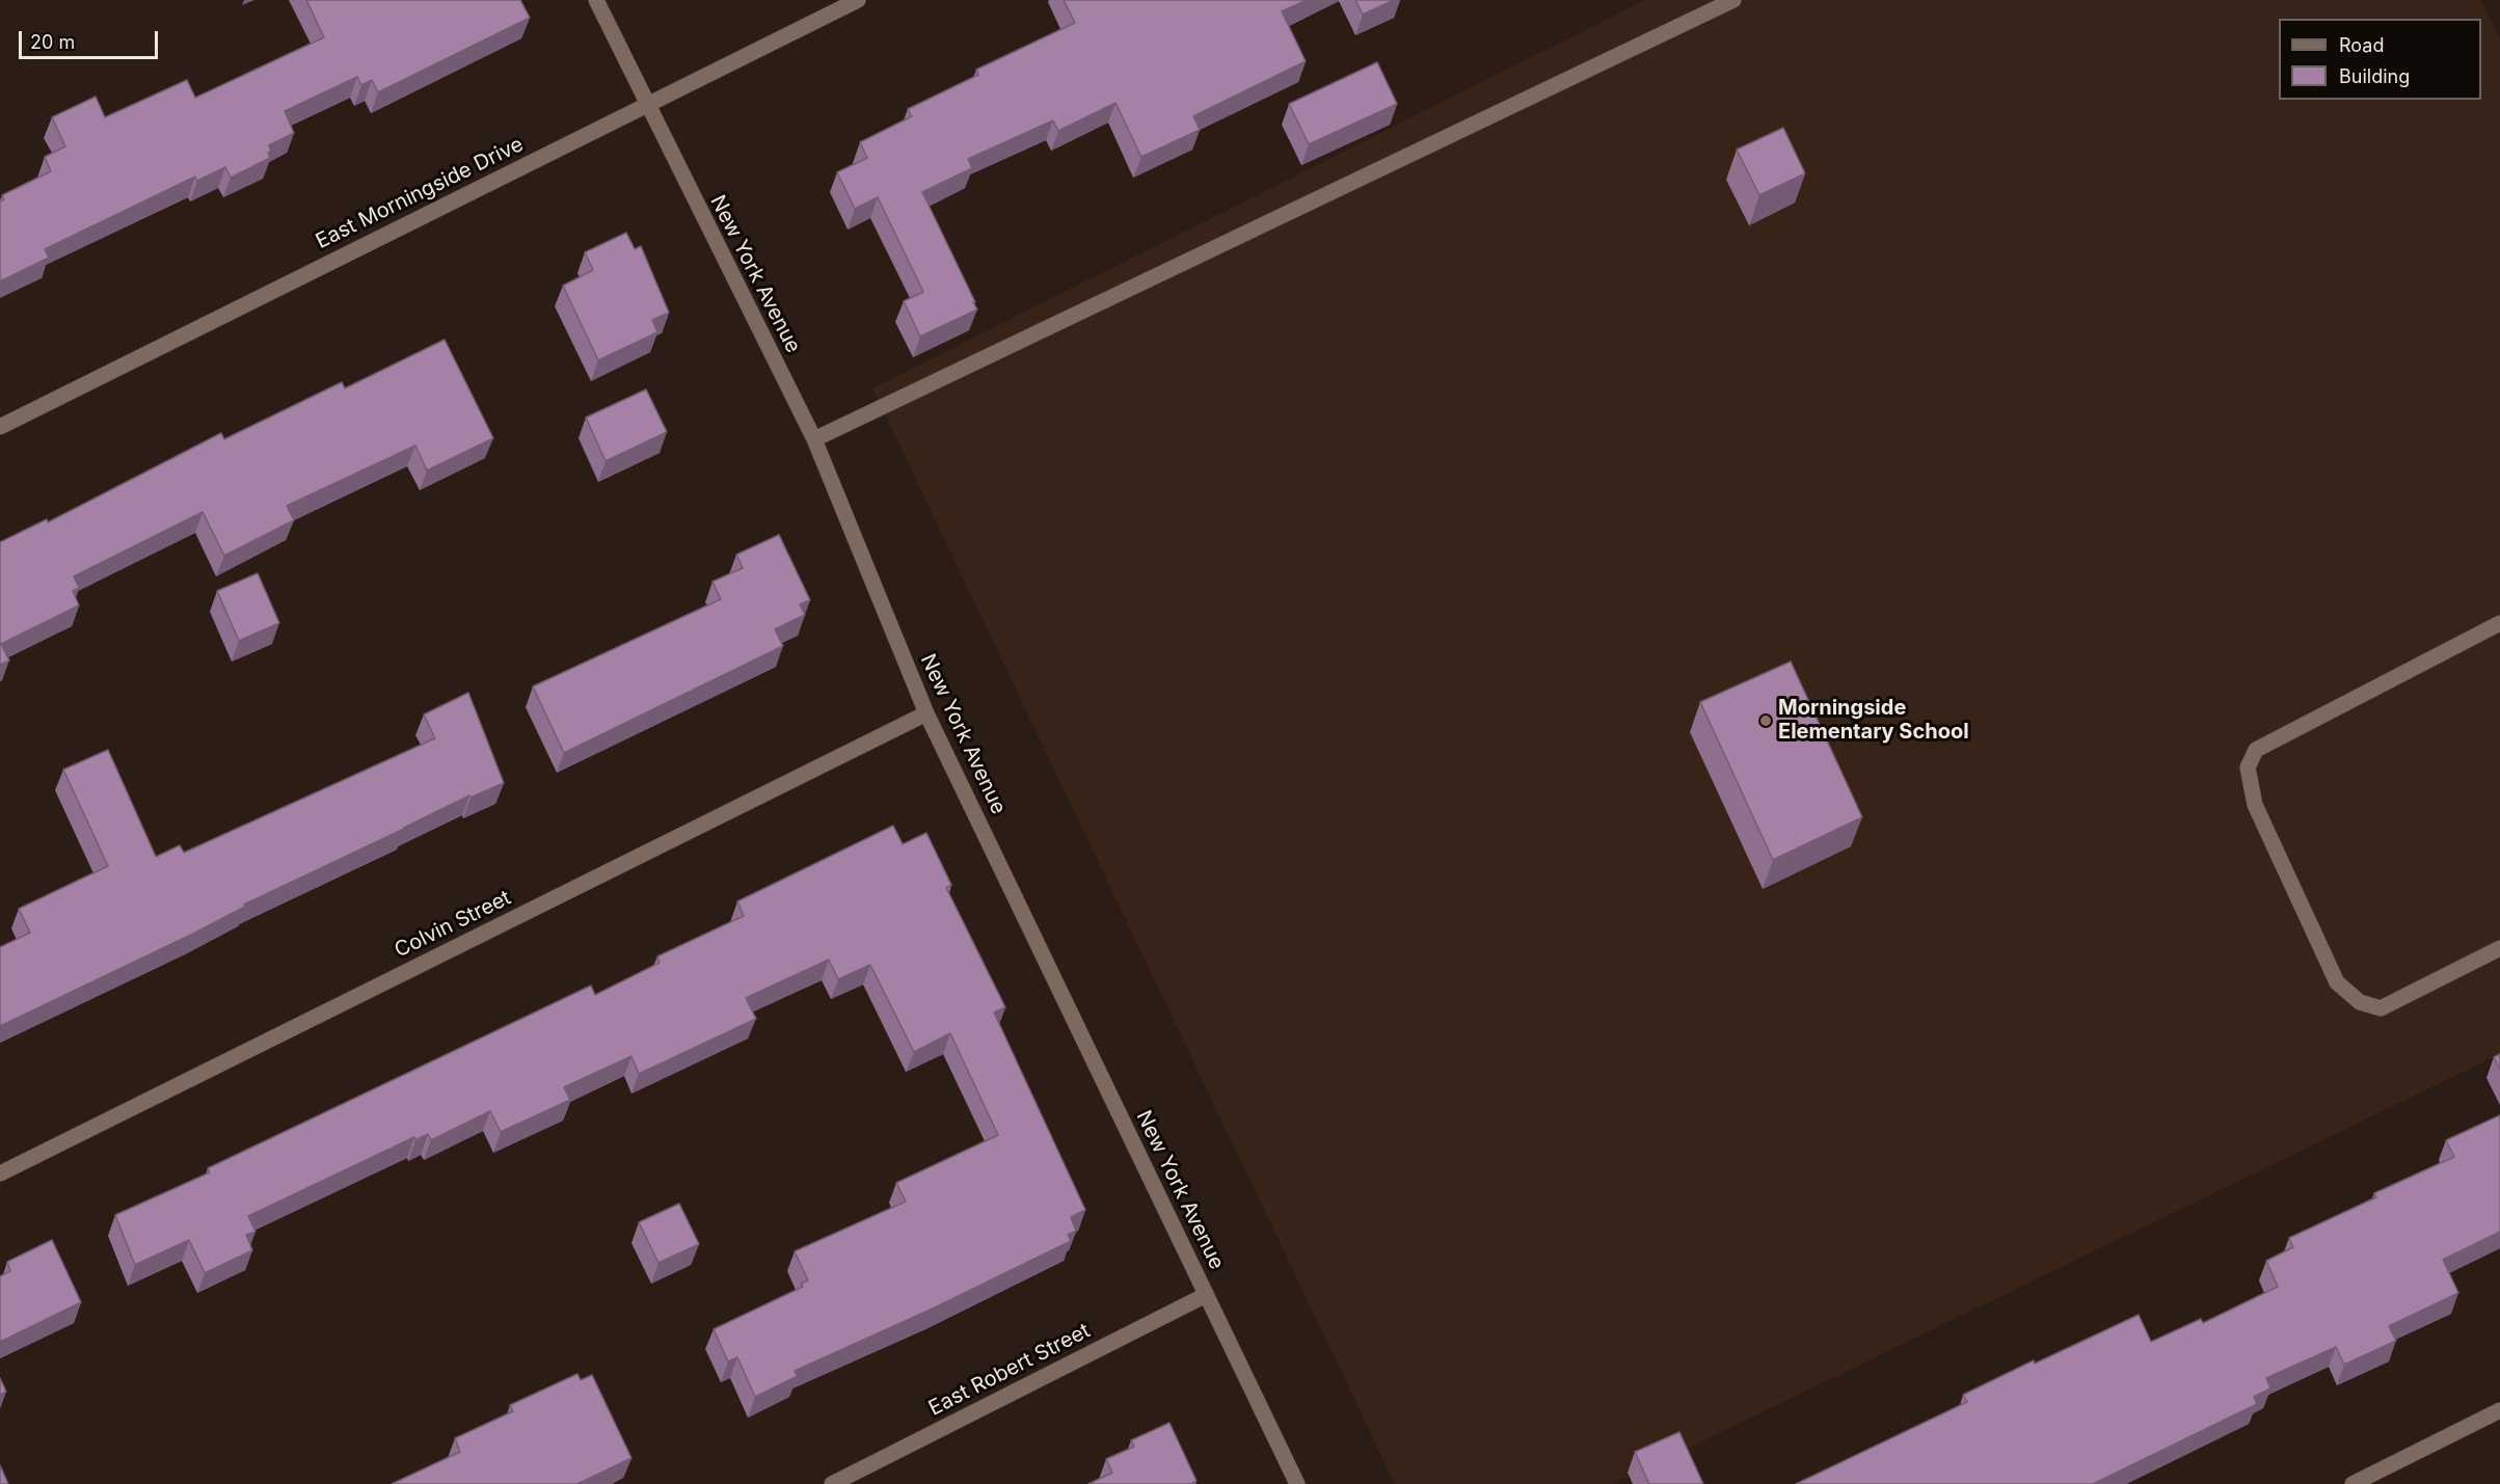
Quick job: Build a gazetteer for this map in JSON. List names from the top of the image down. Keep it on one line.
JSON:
{"streets":{"street":["East Morningside Drive","New York Avenue","Colvin Street","East Robert Street"]},"crossings":[["East Morningside Drive","New York Avenue"],["New York Avenue","Colvin Street"],["New York Avenue","East Robert Street"]],"places":["Morningside Elementary School"],"legend":["Road","Building"],"scale_bar":"20 m"}
